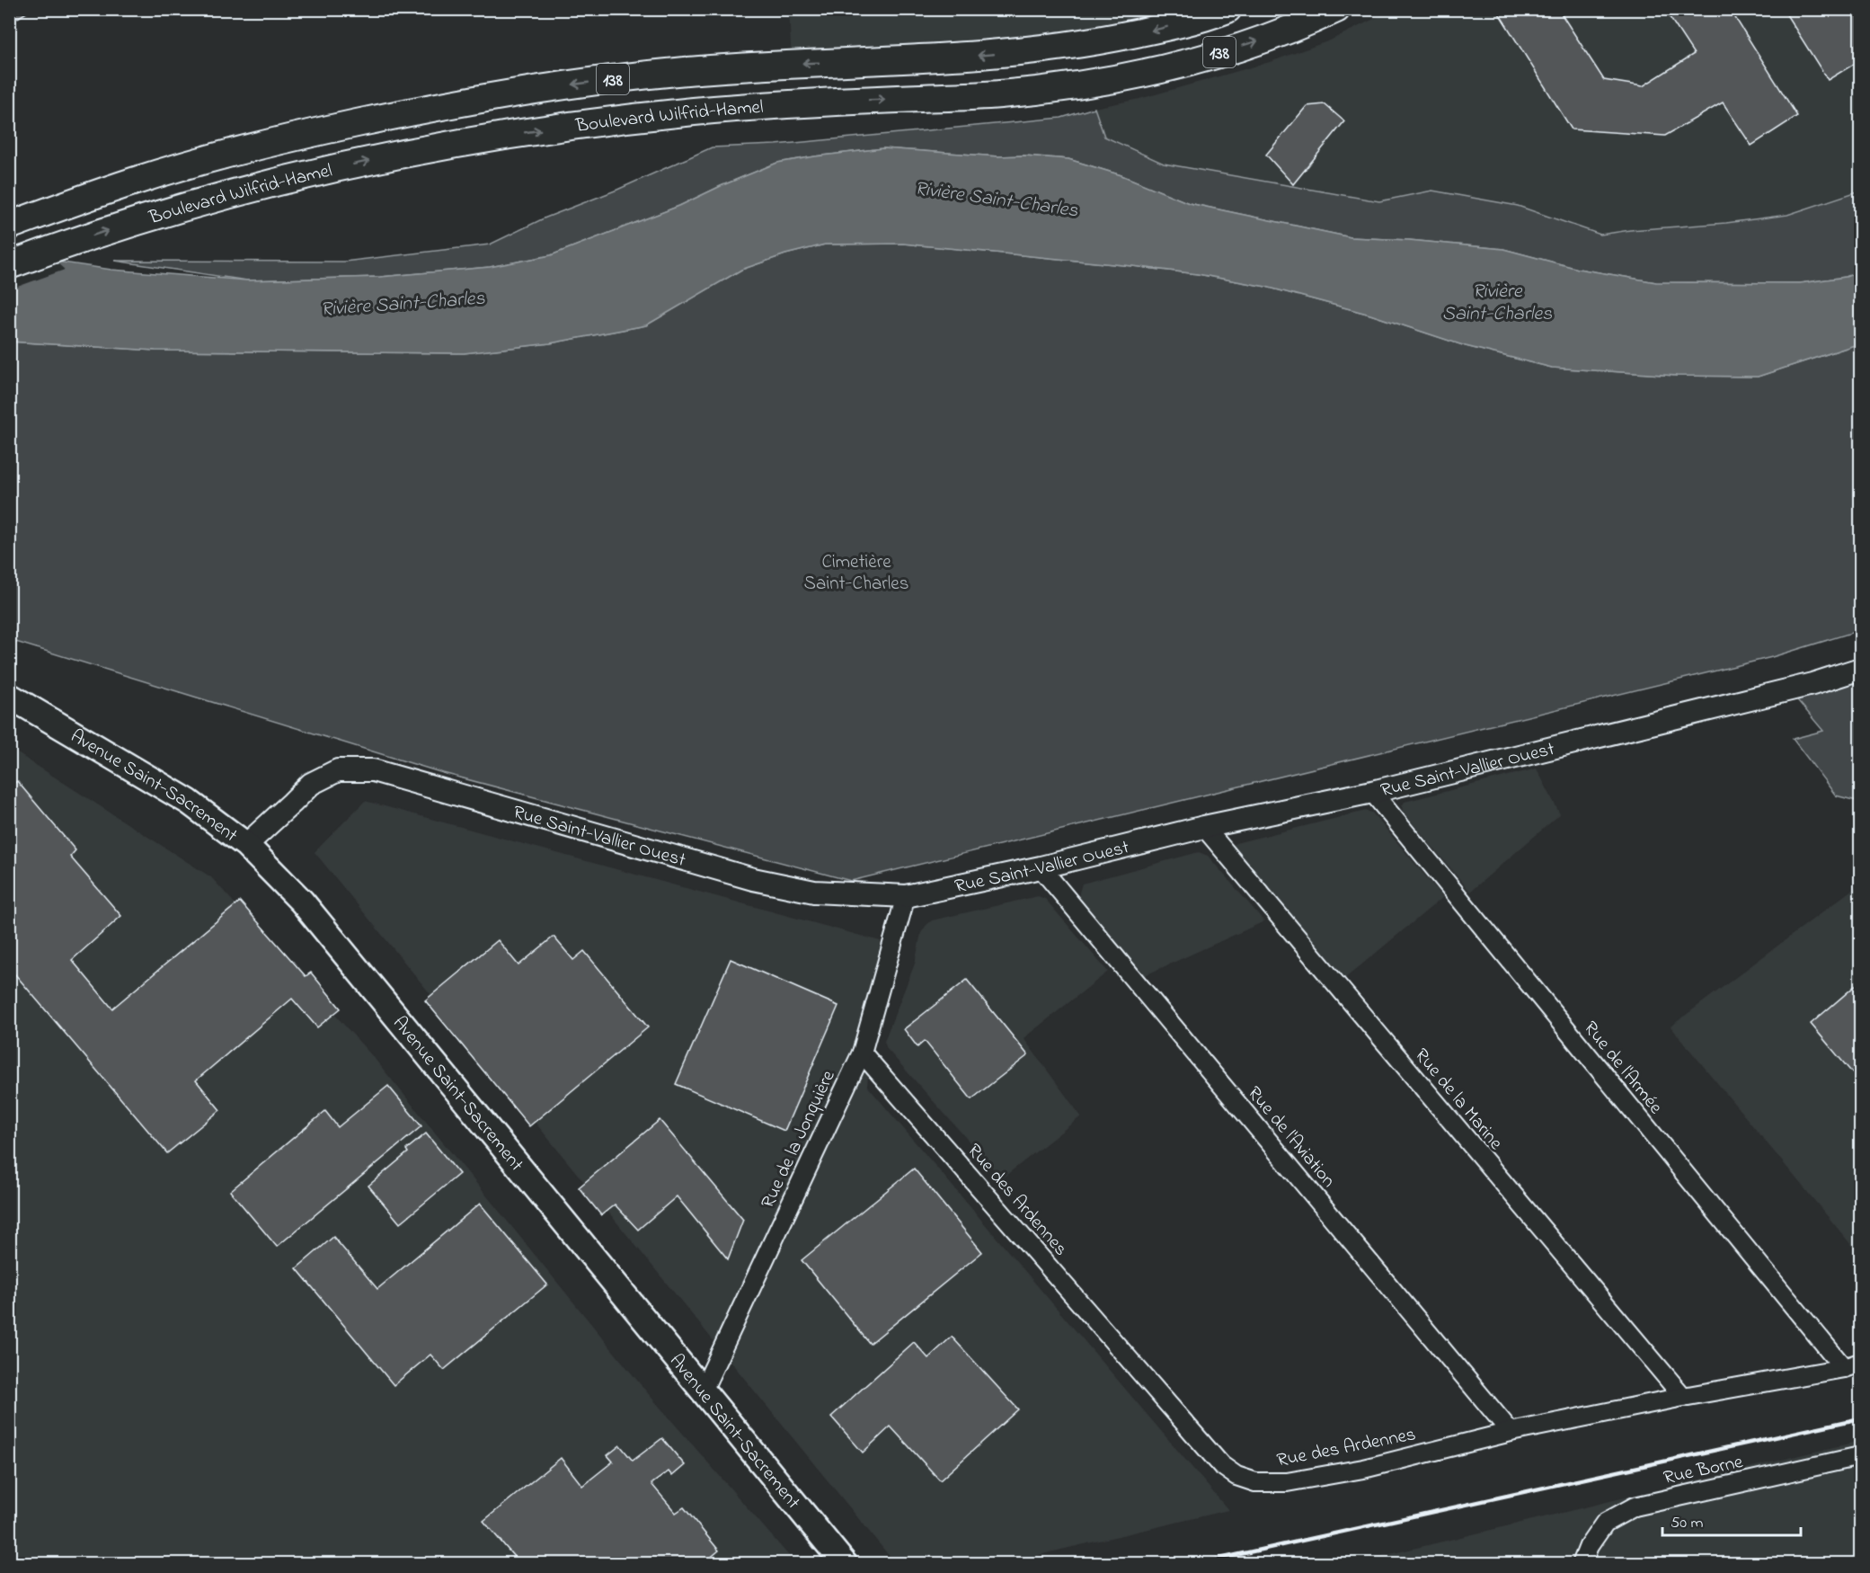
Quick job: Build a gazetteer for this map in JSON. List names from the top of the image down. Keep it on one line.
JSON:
{"streets":{"main road":["138","Boulevard Wilfrid-Hamel","Avenue Saint-Sacrement"],"street":["Rue Saint-Vallier Ouest","Rue de l'Armée","Rue de la Marine","Rue de l'Aviation","Rue de la Jonquière","Rue des Ardennes","Rue Borne"]},"crossings":[["Rue Saint-Vallier Ouest","Avenue Saint-Sacrement"],["Rue Saint-Vallier Ouest","Rue de l'Armée"],["Rue Saint-Vallier Ouest","Rue de la Marine"],["Rue Saint-Vallier Ouest","Rue de l'Aviation"],["Rue Saint-Vallier Ouest","Rue de la Jonquière"],["Avenue Saint-Sacrement","Rue de la Jonquière"],["Rue de l'Armée","Rue des Ardennes"],["Rue de la Marine","Rue des Ardennes"],["Rue de l'Aviation","Rue des Ardennes"],["Rue de la Jonquière","Rue des Ardennes"]],"water":["Rivière Saint-Charles"],"parks":["Cimetière Saint-Charles"],"scale_bar":"50 m"}
